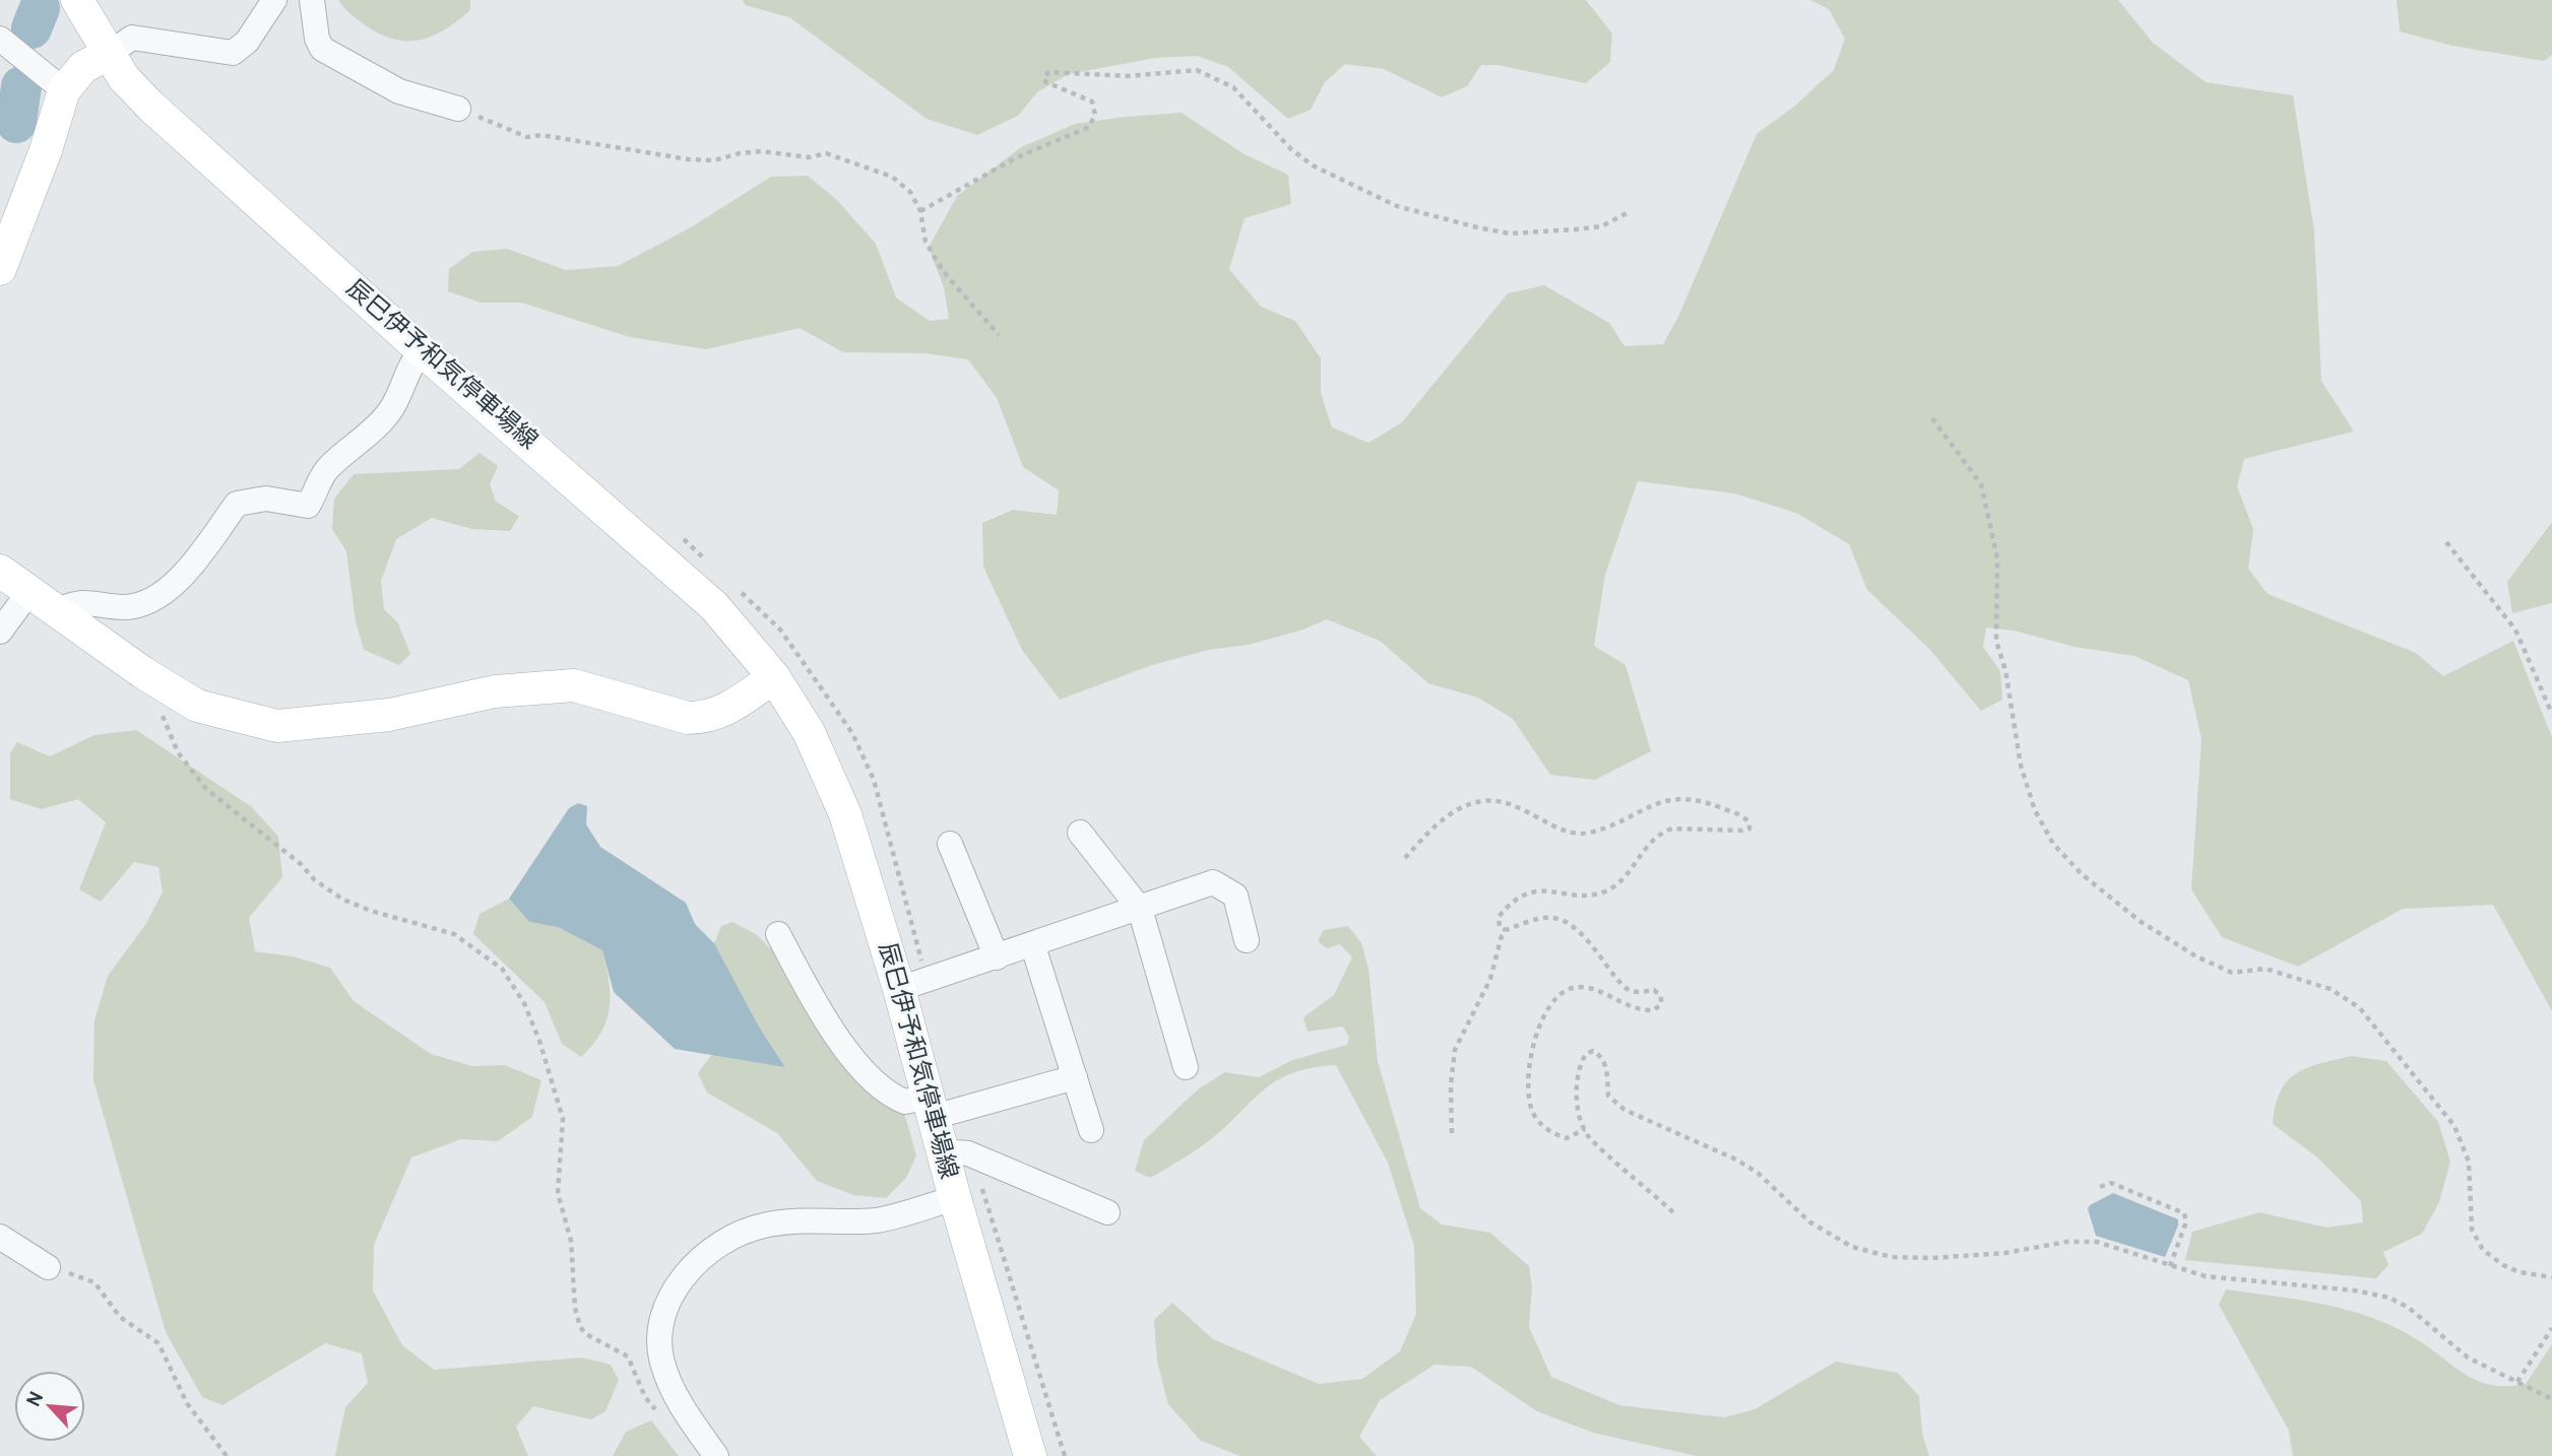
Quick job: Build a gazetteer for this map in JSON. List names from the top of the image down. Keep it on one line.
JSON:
{"streets":{"main road":["辰巳伊予和気停車場線"]},"north":"top left"}
